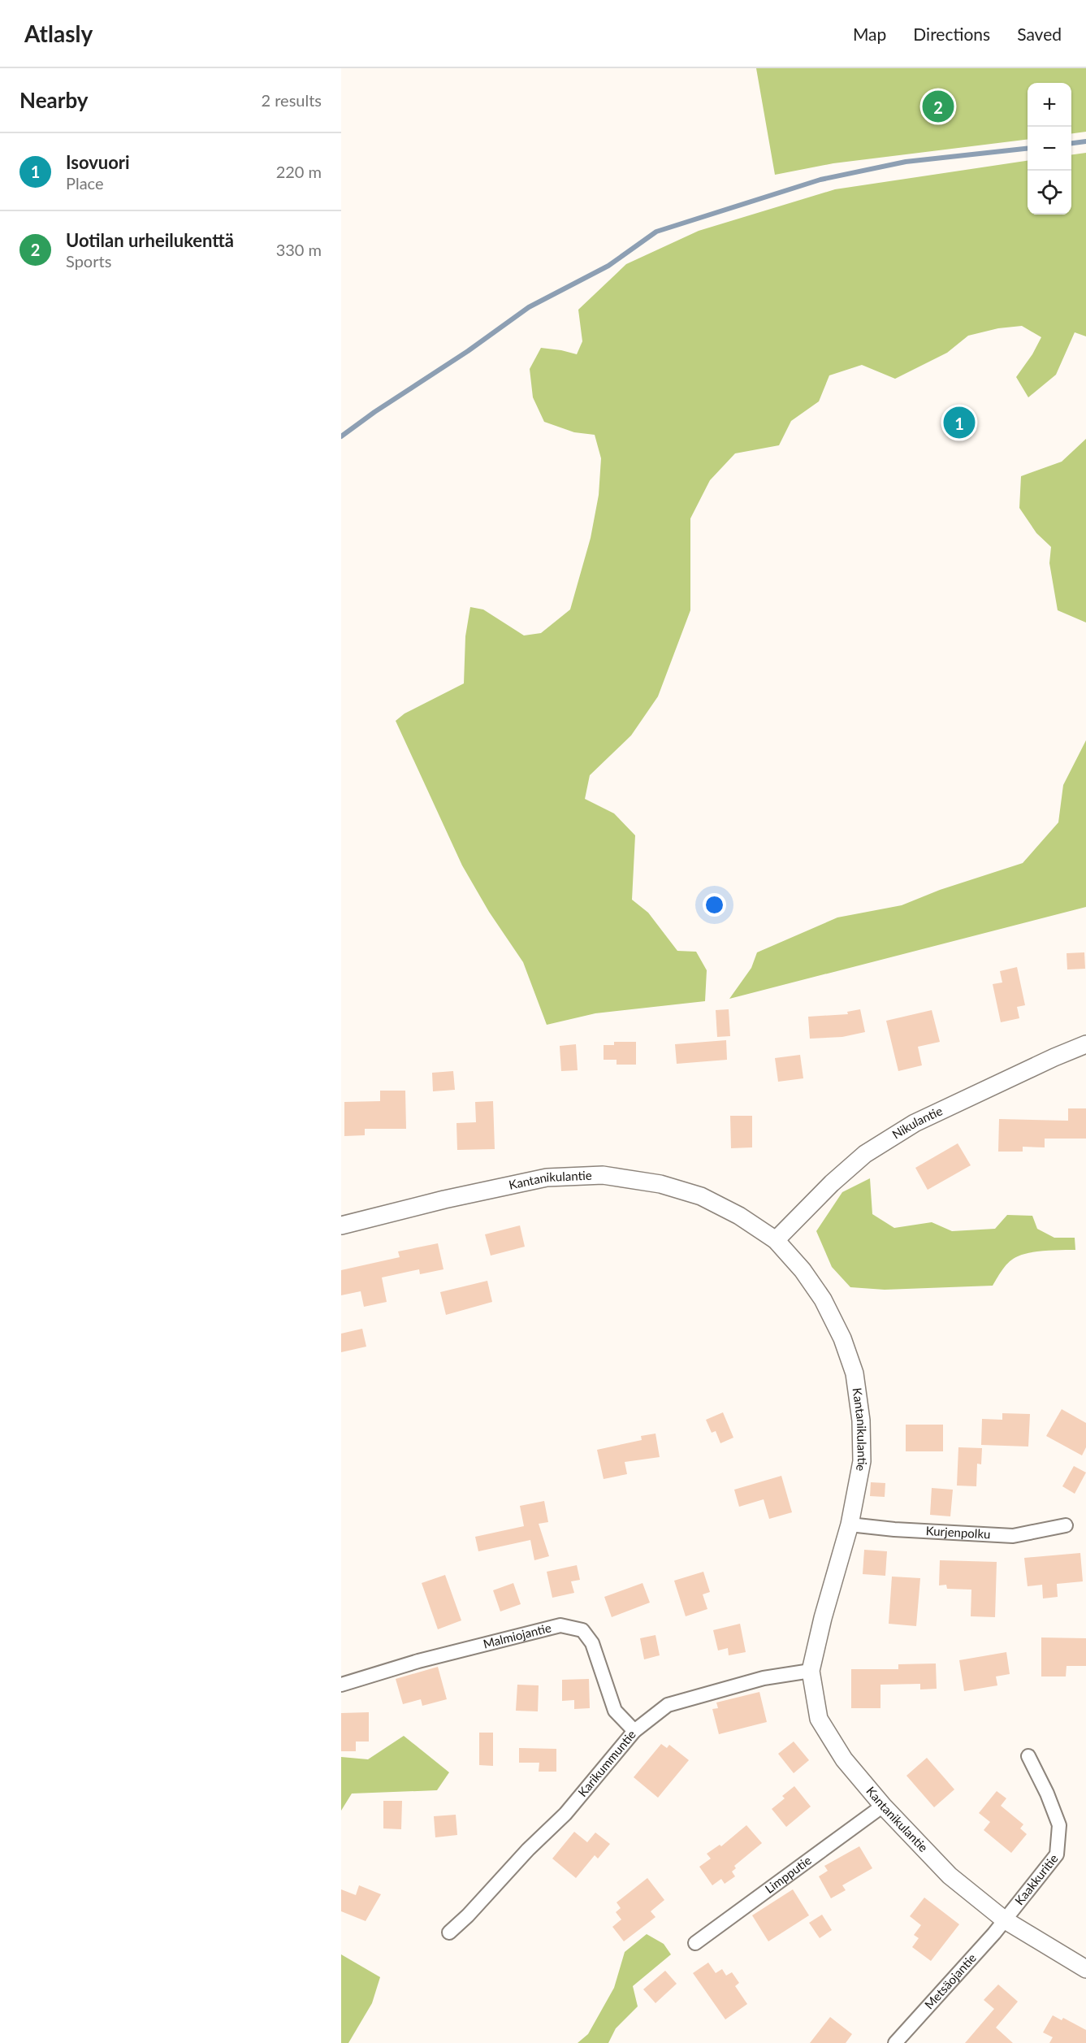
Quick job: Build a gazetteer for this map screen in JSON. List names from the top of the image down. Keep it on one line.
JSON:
{"streets":{"street":["Nikulantie","Kantanikulantie","Kurjenpolku","Malmiojantie","Karikummuntie","Limpputie","Kaakkuritie","Metsäojantie"]},"crossings":[["Nikulantie","Kantanikulantie"],["Kantanikulantie","Kurjenpolku"],["Kantanikulantie","Karikummuntie"],["Kantanikulantie","Limpputie"],["Kantanikulantie","Kaakkuritie"],["Kantanikulantie","Metsäojantie"],["Malmiojantie","Karikummuntie"],["Kaakkuritie","Metsäojantie"]],"page":{"header":"Atlasly","nav":["Map","Directions","Saved"],"heading":["Nearby","2 results"],"map_buttons":["+","−"],"pins":["2","1"],"list":[{"mark":"1","name":"Isovuori","note":"Place","value":"220 m"},{"mark":"2","name":"Uotilan urheilukenttä","note":"Sports","value":"330 m"}]}}
